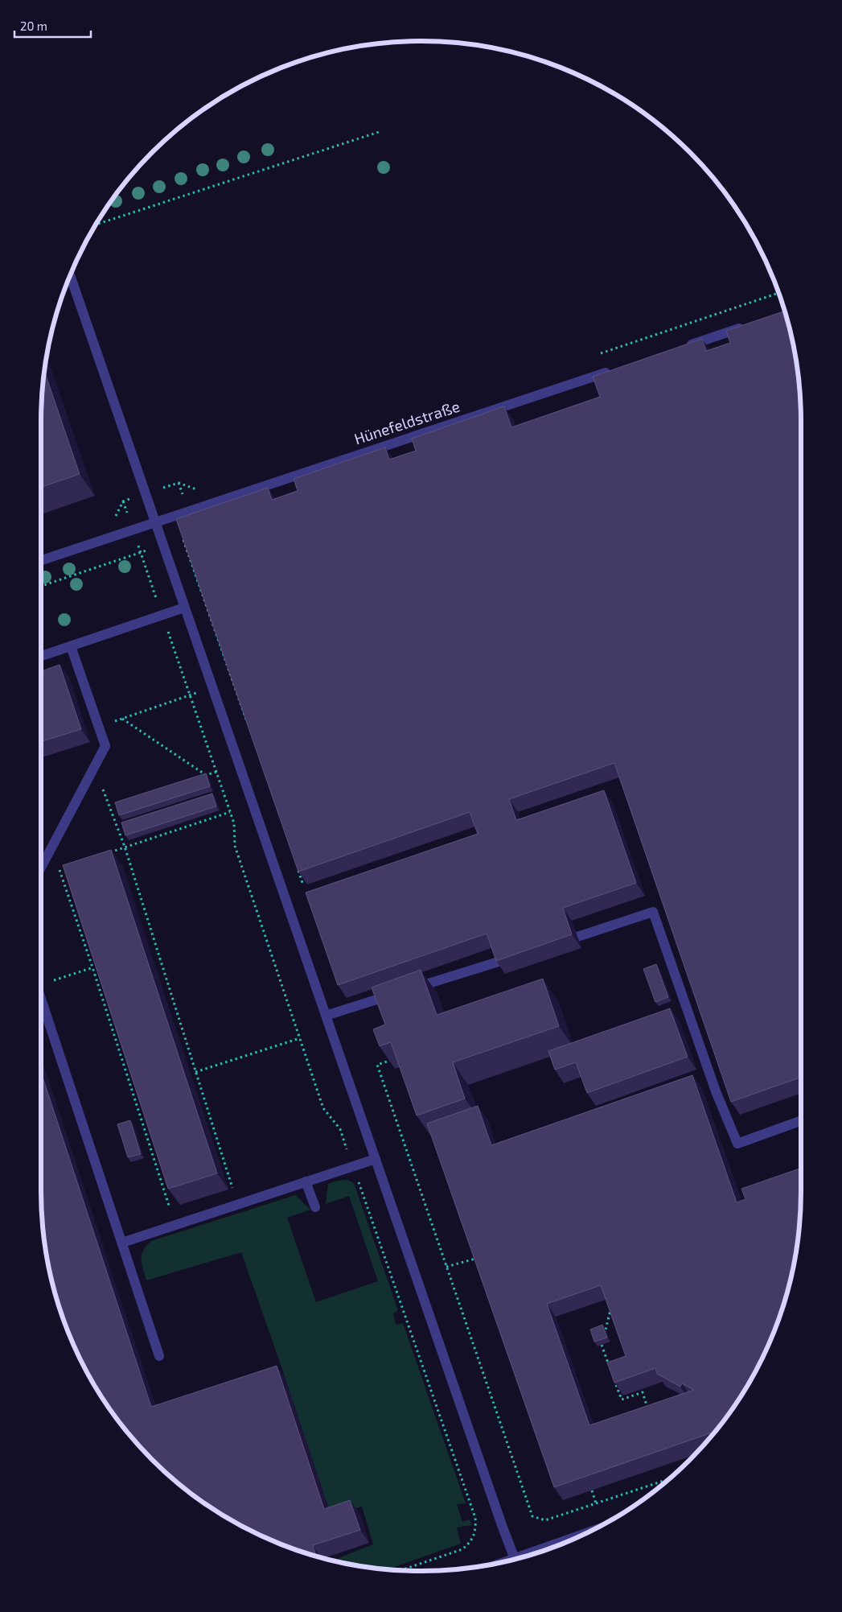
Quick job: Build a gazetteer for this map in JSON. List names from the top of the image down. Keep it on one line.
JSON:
{"streets":{"lane":["Hünefeldstraße"]},"scale_bar":"20 m"}
